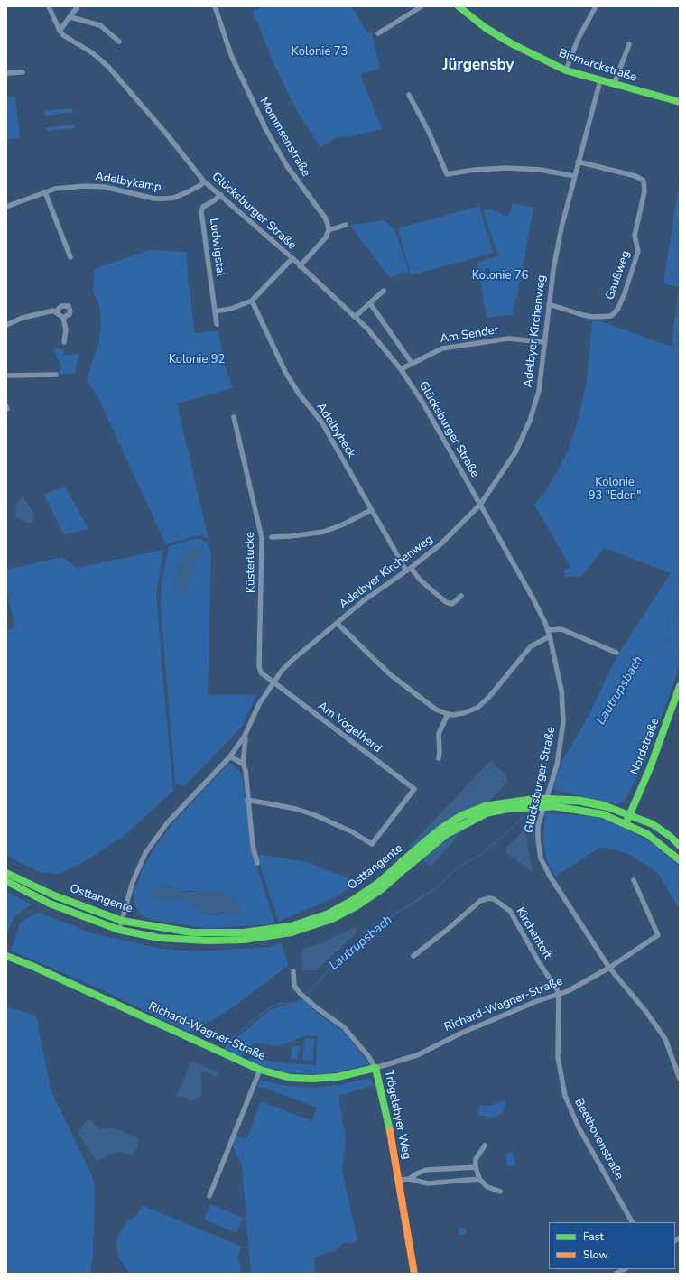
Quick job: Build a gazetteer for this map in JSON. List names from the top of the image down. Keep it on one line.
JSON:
{"streets":{"main road":["Bismarckstraße","Nordstraße","Osttangente","Richard-Wagner-Straße","Trögelsbyer Weg"],"street":["Mommsenstraße","Adelbykamp","Glücksburger Straße","Ludwigstal","Gaußweg","Adelbyer Kirchenweg","Am Sender","Adelbyheck","Küsterlücke","Am Vogelherd","Kirchentoft","Beethovenstraße"]},"crossings":[["Bismarckstraße","Adelbyer Kirchenweg"],["Adelbykamp","Glücksburger Straße"],["Glücksburger Straße","Ludwigstal"],["Glücksburger Straße","Adelbyer Kirchenweg"],["Glücksburger Straße","Am Sender"],["Glücksburger Straße","Richard-Wagner-Straße"],["Gaußweg","Adelbyer Kirchenweg"],["Adelbyer Kirchenweg","Am Sender"],["Adelbyer Kirchenweg","Adelbyheck"],["Adelbyer Kirchenweg","Küsterlücke"],["Adelbyer Kirchenweg","Am Vogelherd"],["Adelbyer Kirchenweg","Osttangente"],["Küsterlücke","Am Vogelherd"],["Nordstraße","Osttangente"],["Kirchentoft","Richard-Wagner-Straße"],["Kirchentoft","Beethovenstraße"],["Richard-Wagner-Straße","Trögelsbyer Weg"],["Richard-Wagner-Straße","Beethovenstraße"]],"districts":["Jürgensby"],"water":["Lautrupsbach"],"parks":["Kolonie 73","Kolonie 76","Kolonie 92","Kolonie 93 \"Eden\""],"legend":["Fast","Slow"]}
